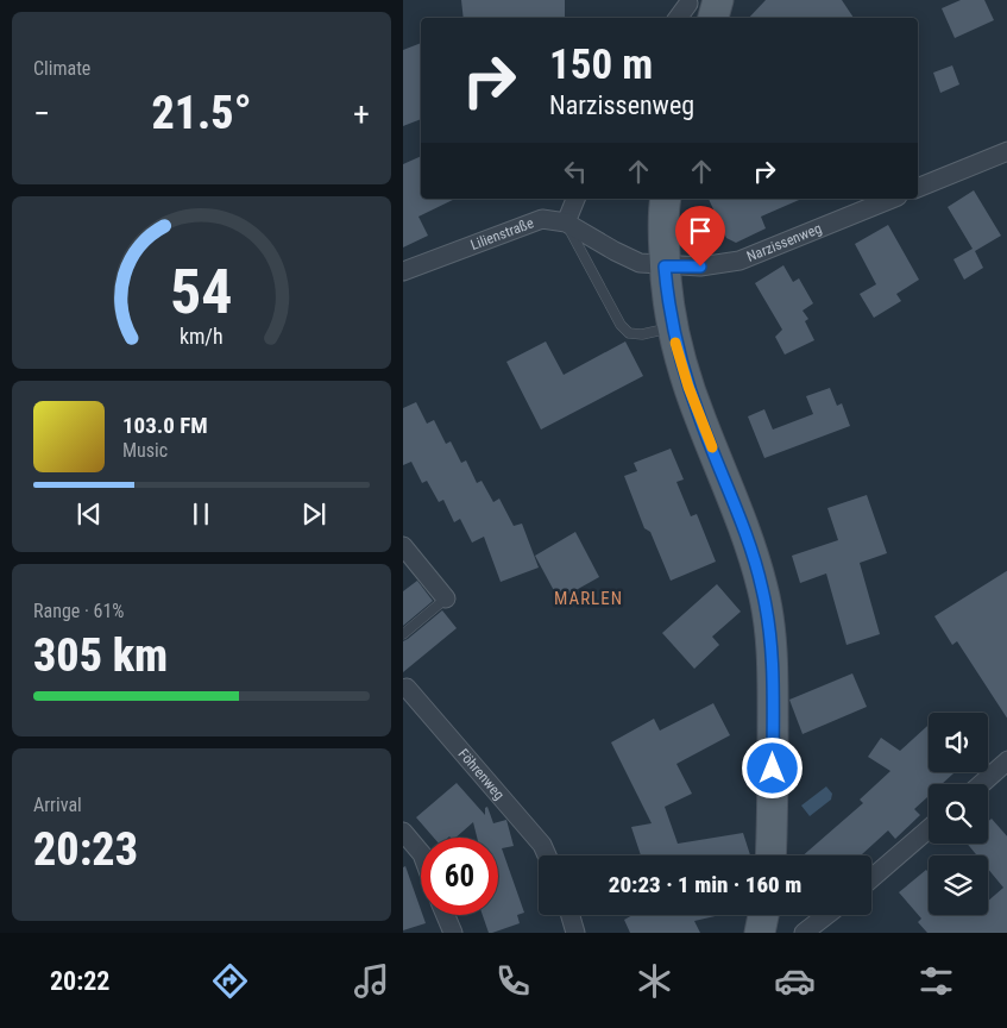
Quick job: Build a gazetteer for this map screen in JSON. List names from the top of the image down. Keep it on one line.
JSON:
{"streets":{"street":["Lilienstraße","Narzissenweg","Föhrenweg"]},"crossings":[["Lilienstraße","Narzissenweg"]],"districts":["MARLEN"],"page":{"tile":["Climate",["Range · 61%","305 km"],["Arrival","20:23"]],"turn":["150 m","Narzissenweg"],"heat":["−","21.5°","+"],"song":["103.0 FM","Music"],"limit":"60","trip":"20:23 · 1 min · 160 m","tabs":"20:22","gauge":["54","km/h"]}}
